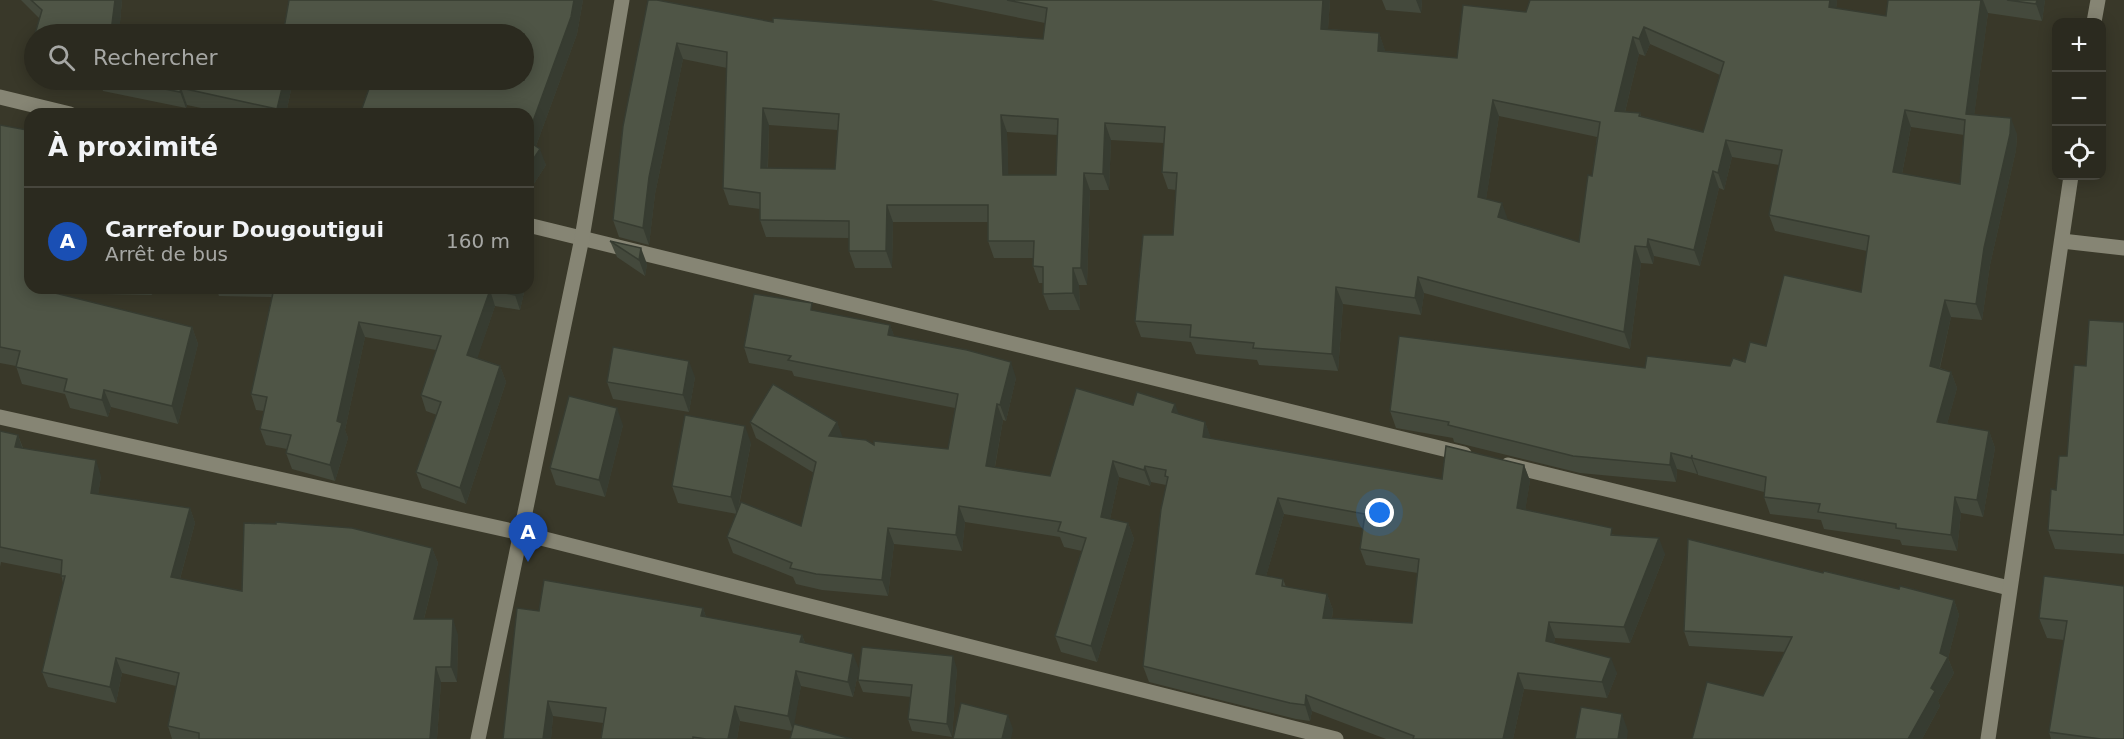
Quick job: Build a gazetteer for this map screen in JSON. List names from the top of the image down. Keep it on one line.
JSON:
{"page":{"map_buttons":["+","−"],"search":"Rechercher","heading":"À proximité","list":[{"mark":"A","name":"Carrefour Dougoutigui","note":"Arrêt de bus","value":"160 m"}],"pins":"A"}}
